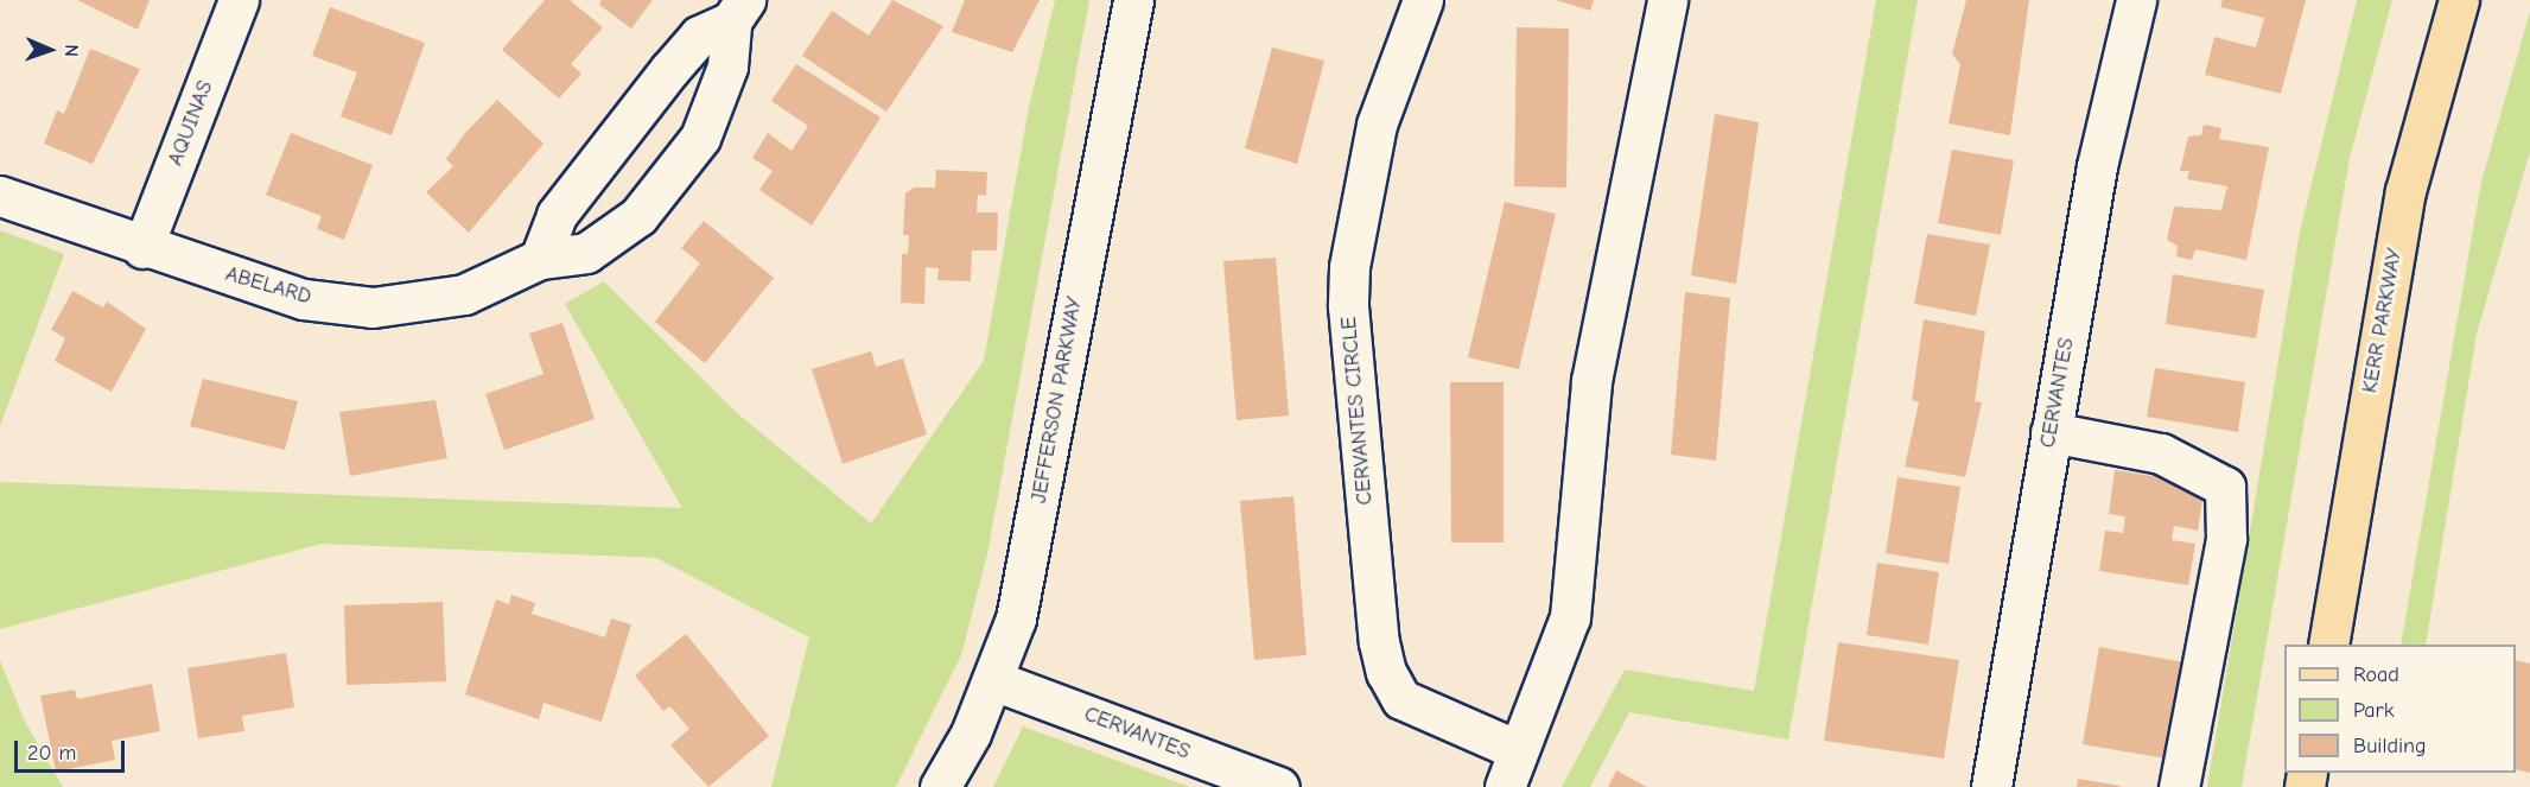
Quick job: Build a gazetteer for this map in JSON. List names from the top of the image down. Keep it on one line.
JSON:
{"streets":{"main road":["KERR PARKWAY"],"street":["AQUINAS","ABELARD","CERVANTES","JEFFERSON PARKWAY","CERVANTES CIRCLE"]},"crossings":[["AQUINAS","ABELARD"],["CERVANTES","JEFFERSON PARKWAY"]],"legend":["Road","Park","Building"],"scale_bar":"20 m","north":"right"}
